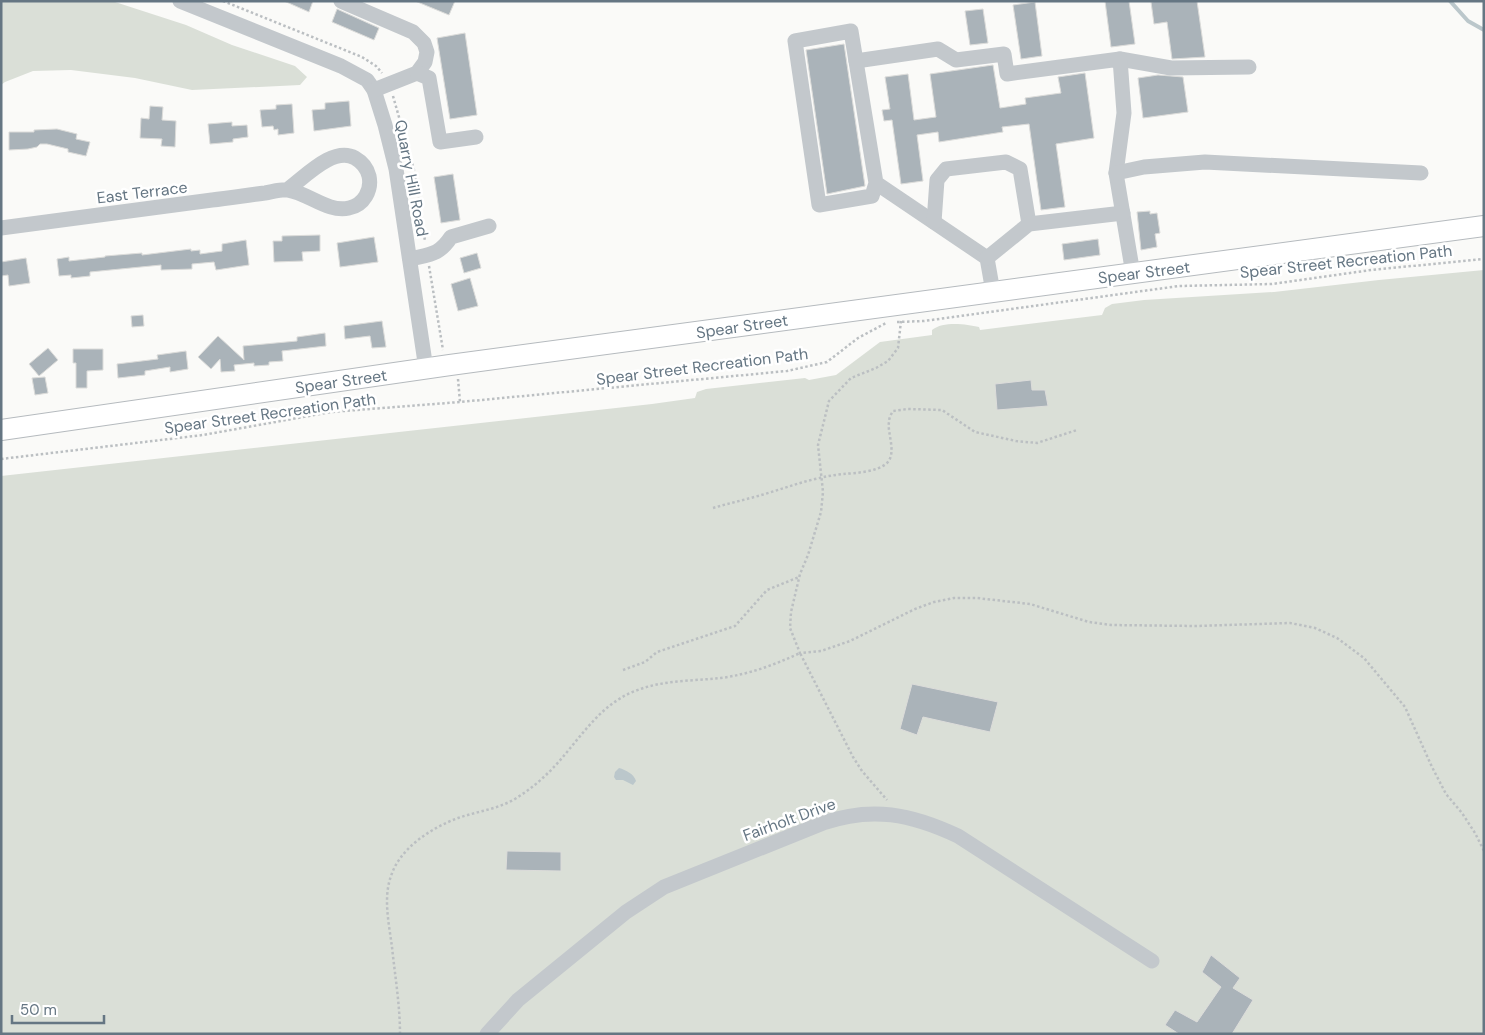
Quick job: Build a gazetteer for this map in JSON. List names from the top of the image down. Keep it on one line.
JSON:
{"streets":{"main road":["Spear Street"],"street":["Quarry Hill Road","East Terrace","Fairholt Drive"],"path":["Spear Street Recreation Path"]},"crossings":[["Quarry Hill Road","Spear Street"],["Spear Street Recreation Path","Spear Street"]],"scale_bar":"50 m"}
